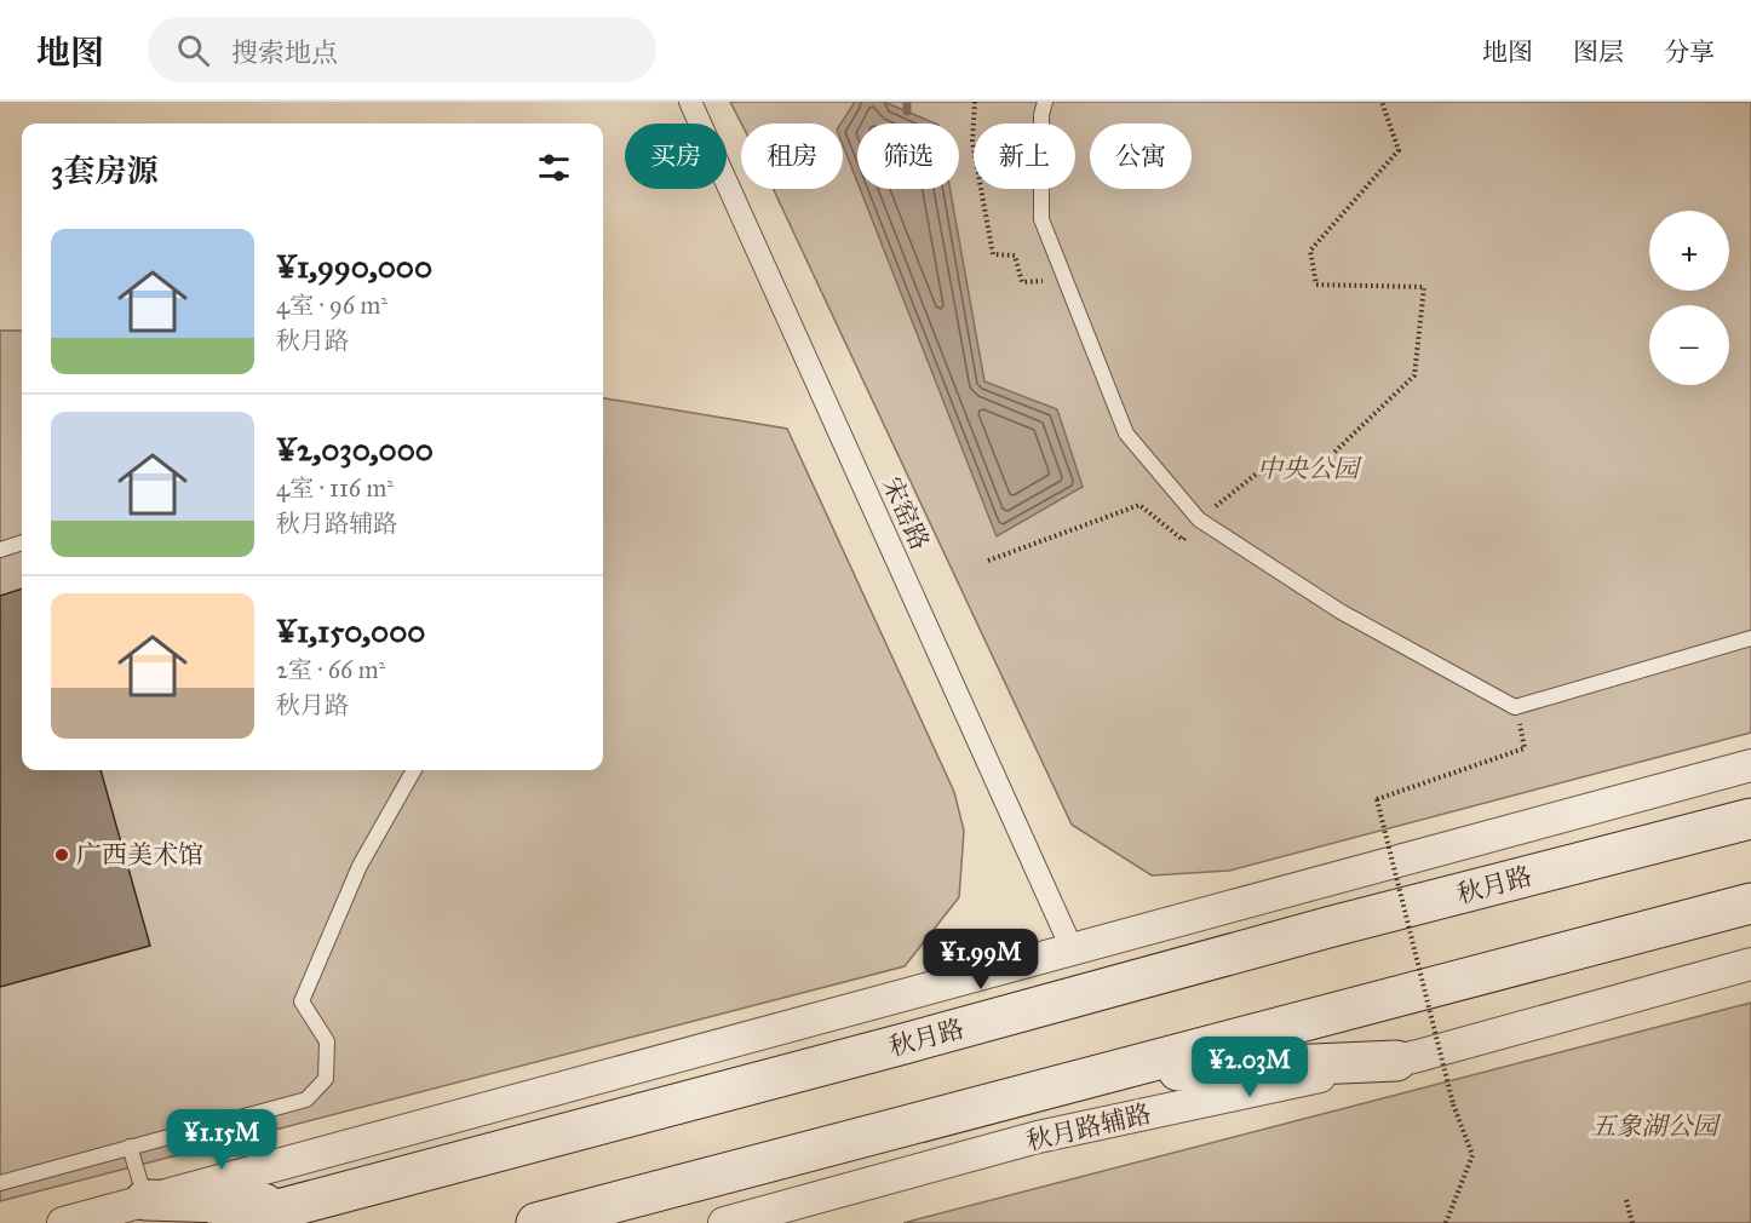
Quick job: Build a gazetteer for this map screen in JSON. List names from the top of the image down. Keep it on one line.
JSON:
{"streets":{"main road":["秋月路"],"street":["宋窑路","秋月路辅路"]},"parks":["中央公园","五象湖公园"],"places":["广西美术馆"],"page":{"header":"地图","search":"搜索地点","nav":["地图","图层","分享"],"chip":["买房","租房","筛选","新上","公寓"],"heading":"3套房源","map_buttons":["+","−"],"list":[{"name":"¥1,990,000","note":"4室 · 96 m² · 秋月路"},{"name":"¥2,030,000","note":"4室 · 116 m² · 秋月路辅路"},{"name":"¥1,150,000","note":"2室 · 66 m² · 秋月路"}],"price":["¥1.99M","¥2.03M","¥1.15M"]}}
